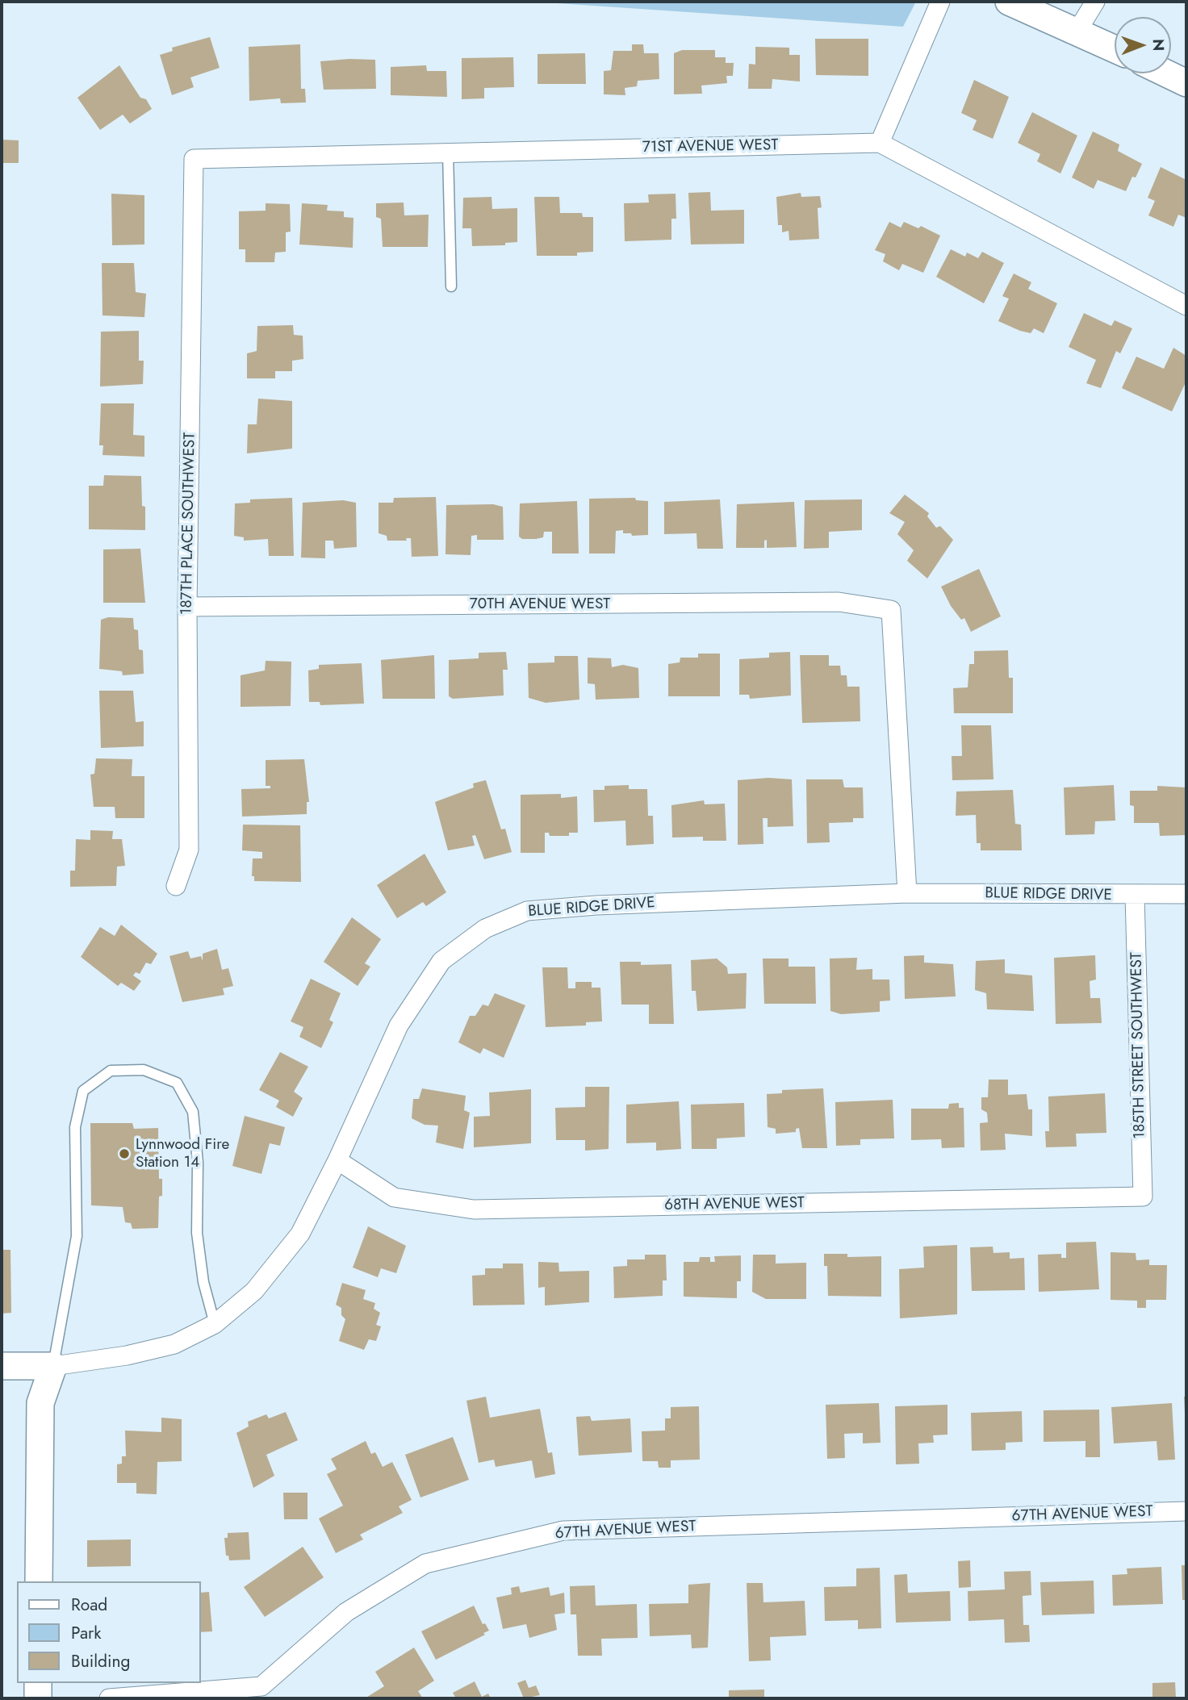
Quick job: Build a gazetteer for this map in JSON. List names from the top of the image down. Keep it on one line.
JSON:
{"streets":{"street":["71ST AVENUE WEST","187TH PLACE SOUTHWEST","70TH AVENUE WEST","BLUE RIDGE DRIVE","185TH STREET SOUTHWEST","68TH AVENUE WEST","67TH AVENUE WEST"]},"crossings":[["71ST AVENUE WEST","187TH PLACE SOUTHWEST"],["187TH PLACE SOUTHWEST","70TH AVENUE WEST"],["70TH AVENUE WEST","BLUE RIDGE DRIVE"],["BLUE RIDGE DRIVE","185TH STREET SOUTHWEST"],["BLUE RIDGE DRIVE","68TH AVENUE WEST"],["185TH STREET SOUTHWEST","68TH AVENUE WEST"]],"places":["Lynnwood Fire Station 14"],"legend":["Road","Park","Building"],"north":"right"}
